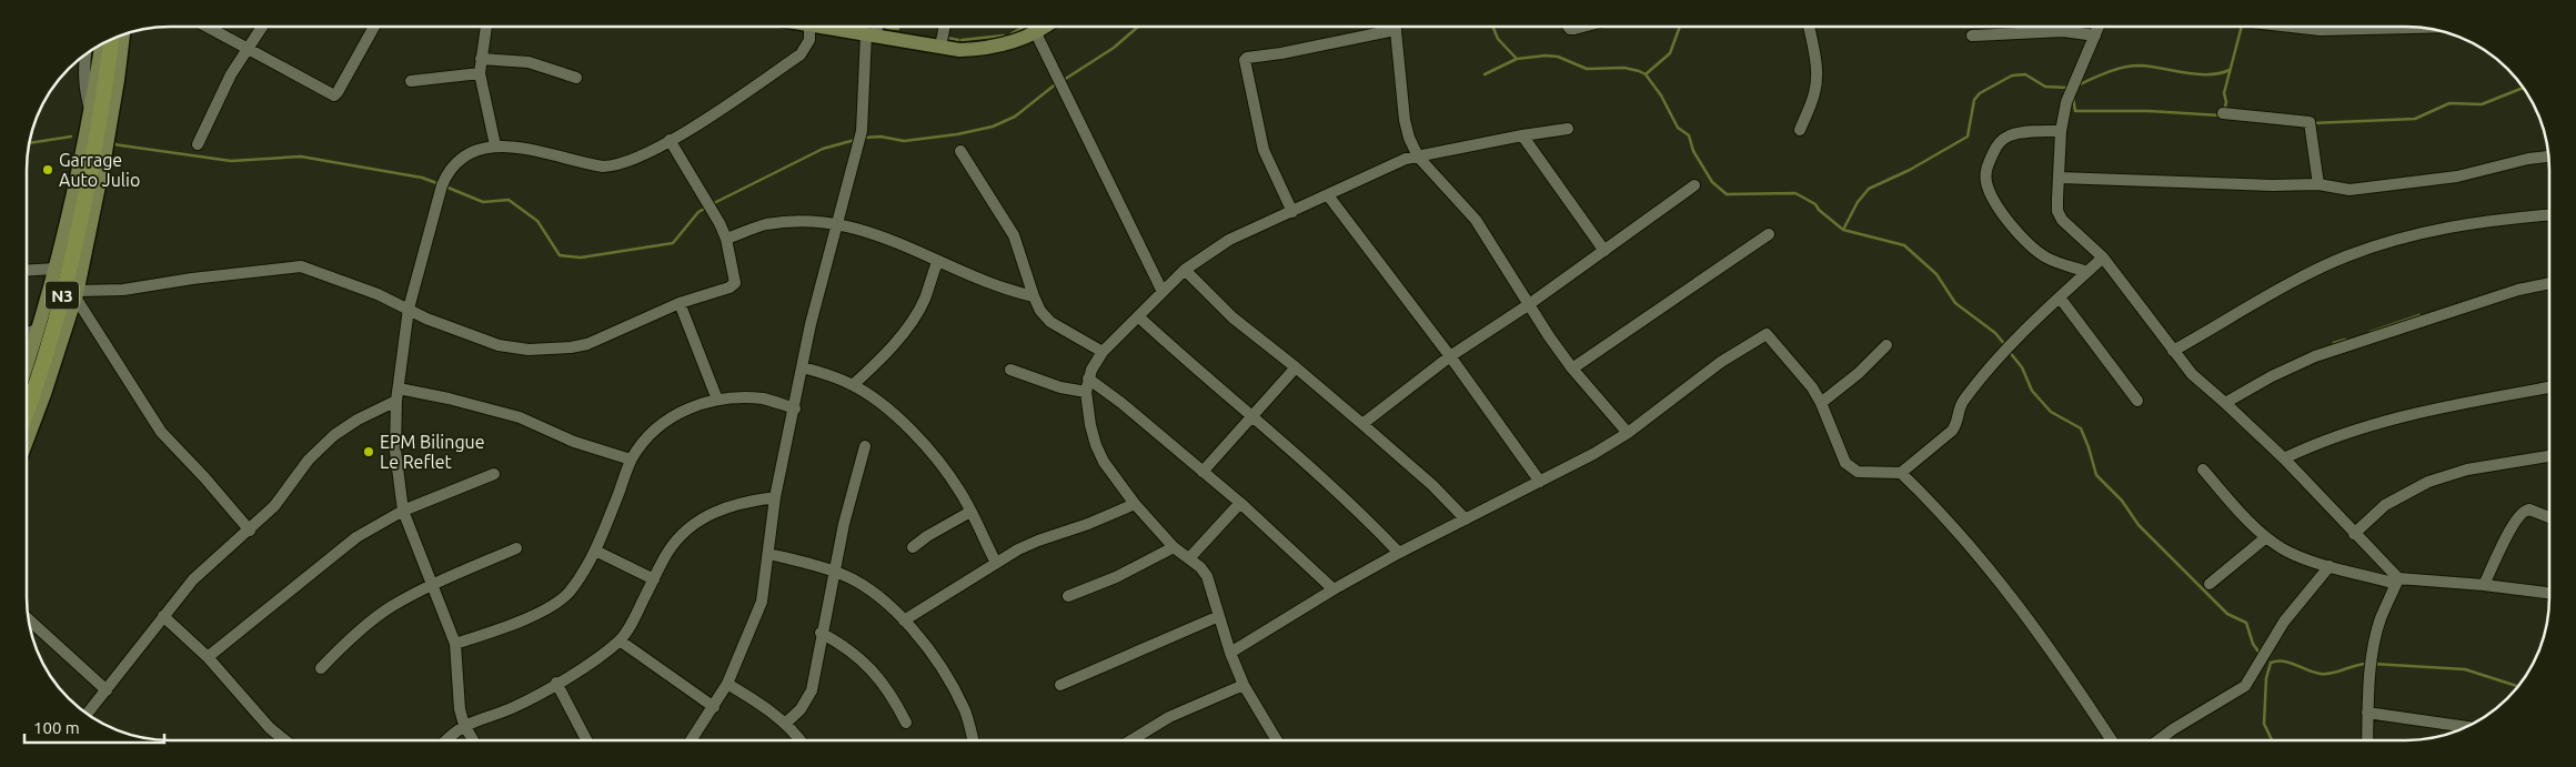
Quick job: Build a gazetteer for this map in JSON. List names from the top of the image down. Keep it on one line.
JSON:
{"streets":{"highway":["N3"]},"places":["Garrage Auto Julio","EPM Bilingue Le Reflet"],"scale_bar":"100 m"}
